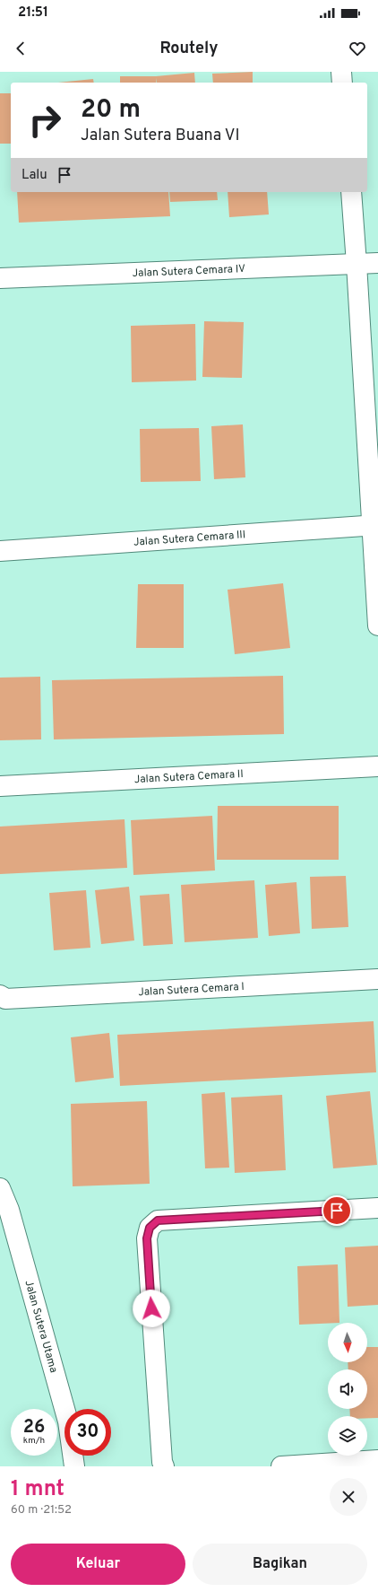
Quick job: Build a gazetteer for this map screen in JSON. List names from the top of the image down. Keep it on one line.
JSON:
{"streets":{"street":["Jalan Sutera Cemara IV","Jalan Sutera Cemara III","Jalan Sutera Cemara II","Jalan Sutera Cemara I","Jalan Sutera Utama"]},"north":"bottom","page":{"status":"21:51","header":"Routely","turn":["20 m","Jalan Sutera Buana VI"],"then":"Lalu","speed":"26 km/h","limit":"30","heading":["1 mnt","60 m · 21:52"],"buttons":["Keluar","Bagikan"]}}
